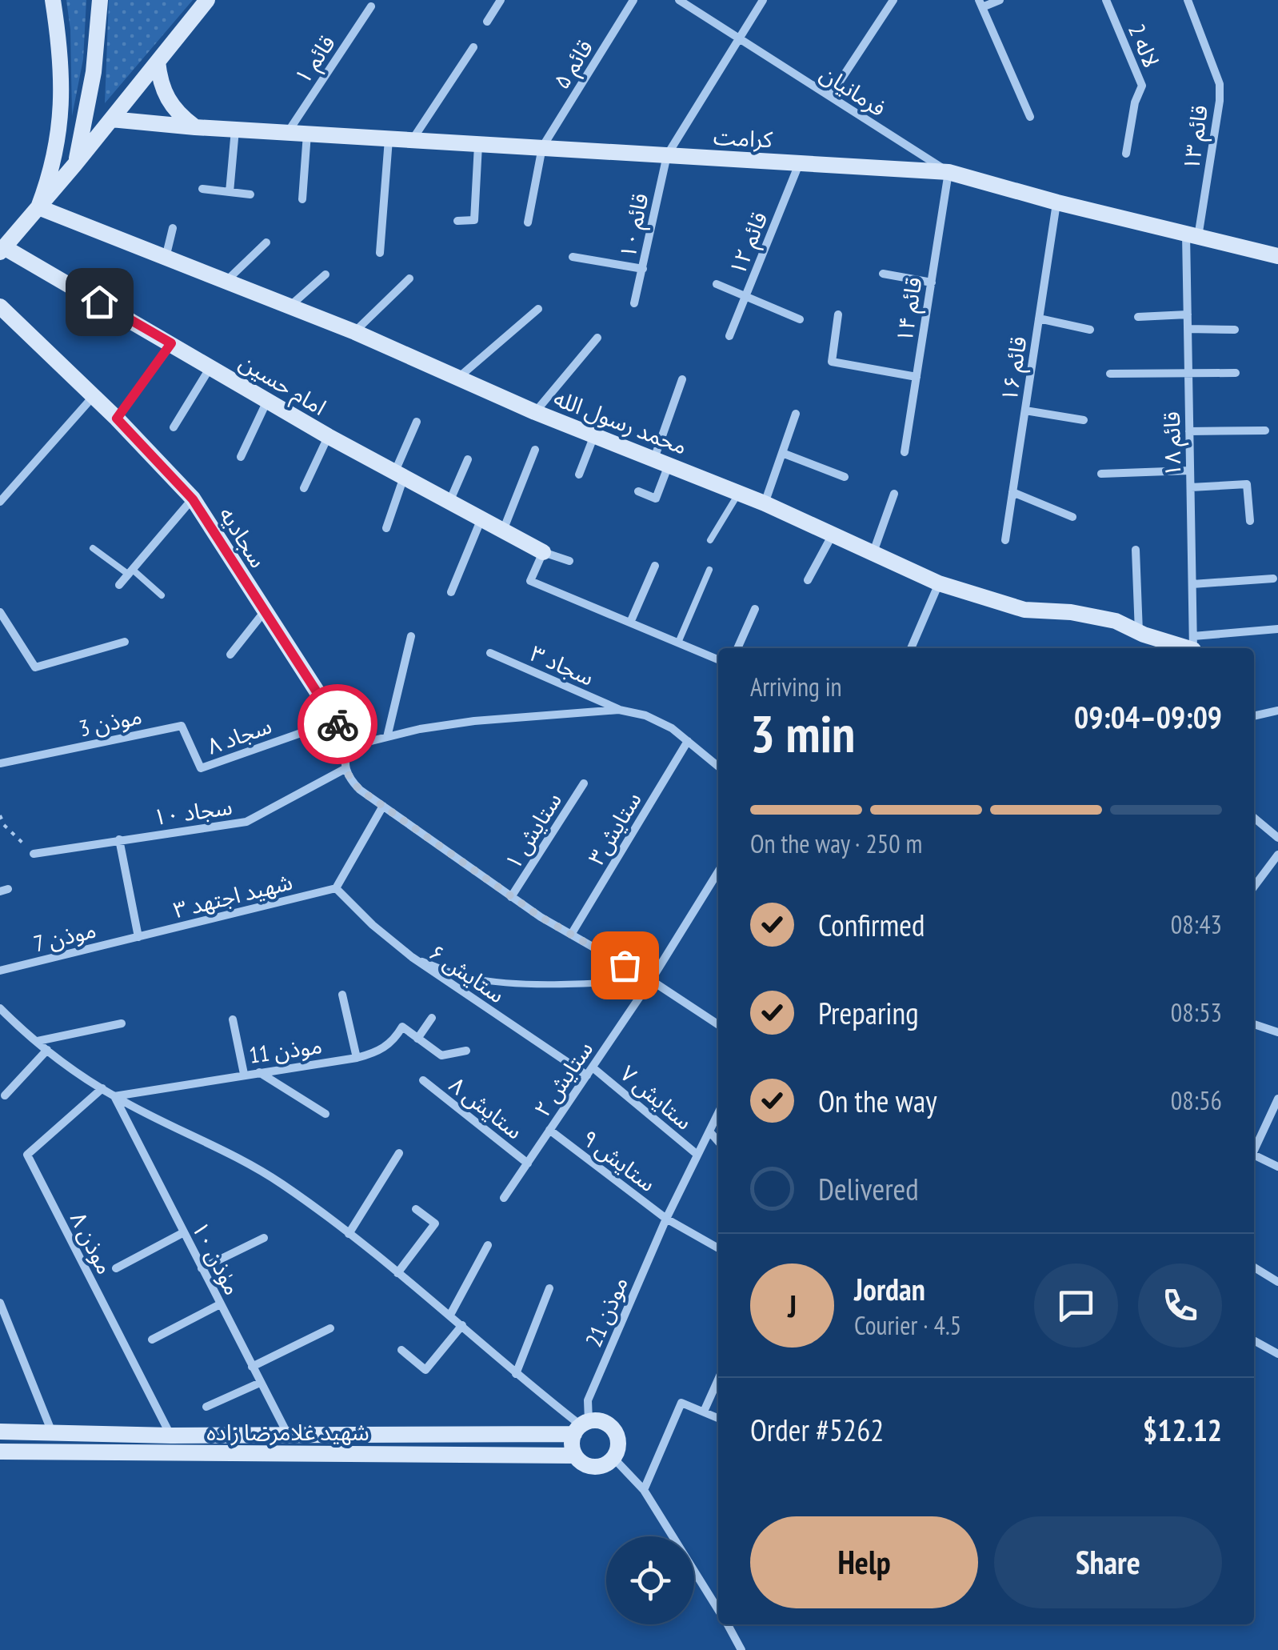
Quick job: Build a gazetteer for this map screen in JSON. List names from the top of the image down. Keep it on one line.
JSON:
{"streets":{"street":["لاله 2","قائم ۱","قائم ۵","فرمانیان","کرامت","قائم ۱۳","قائم ۱۰","قائم ۱۲","قائم ۱۴","قائم ۱۶","امام حسین","محمد رسول الله","قائم ۱۸","سجادیه","سجاد ۳","موذن 3","سجاد ۸","سجاد ۱۰","ستایش۳","ستایش ۱","شهید اجتهد ۳","موذن 7","ستایش ۶","موذن 11","ستایش ۲","ستایش ۷","ستایش ۸","ستایش ۹","موذن ۸","موٰذن ۱۰","موذن 21","شهید غلامرضا زاده"]},"crossings":[["قائم ۱","کرامت"],["قائم ۵","کرامت"],["فرمانیان","کرامت"],["فرمانیان","قائم ۱۴"],["کرامت","قائم ۱۳"],["کرامت","قائم ۱۰"],["کرامت","قائم ۱۲"],["کرامت","قائم ۱۴"],["کرامت","قائم ۱۶"],["کرامت","قائم ۱۸"],["قائم ۱۳","قائم ۱۸"],["محمد رسول الله","قائم ۱۸"],["سجادیه","سجاد ۸"],["موذن 3","سجاد ۸"],["شهید اجتهد ۳","موذن 7"],["شهید اجتهد ۳","ستایش ۶"],["ستایش ۶","ستایش ۲"],["ستایش ۶","ستایش ۷"],["موذن 11","موٰذن ۱۰"],["ستایش ۲","ستایش ۷"],["ستایش ۲","ستایش ۸"],["ستایش ۲","ستایش ۹"],["ستایش ۷","موذن 21"],["ستایش ۹","موذن 21"],["موذن ۸","شهید غلامرضا زاده"],["موٰذن ۱۰","شهید غلامرضا زاده"],["موذن 21","شهید غلامرضا زاده"]],"page":{"heading":["3 min","Arriving in","09:04–09:09"],"panel":["Jordan","Courier · 4.5","Order #5262","$12.12"],"bar":"On the way · 250 m","list":[["Confirmed","08:43"],["Preparing","08:53"],["On the way","08:56"],"Delivered"],"round":"J","buttons":["Help","Share"]}}
